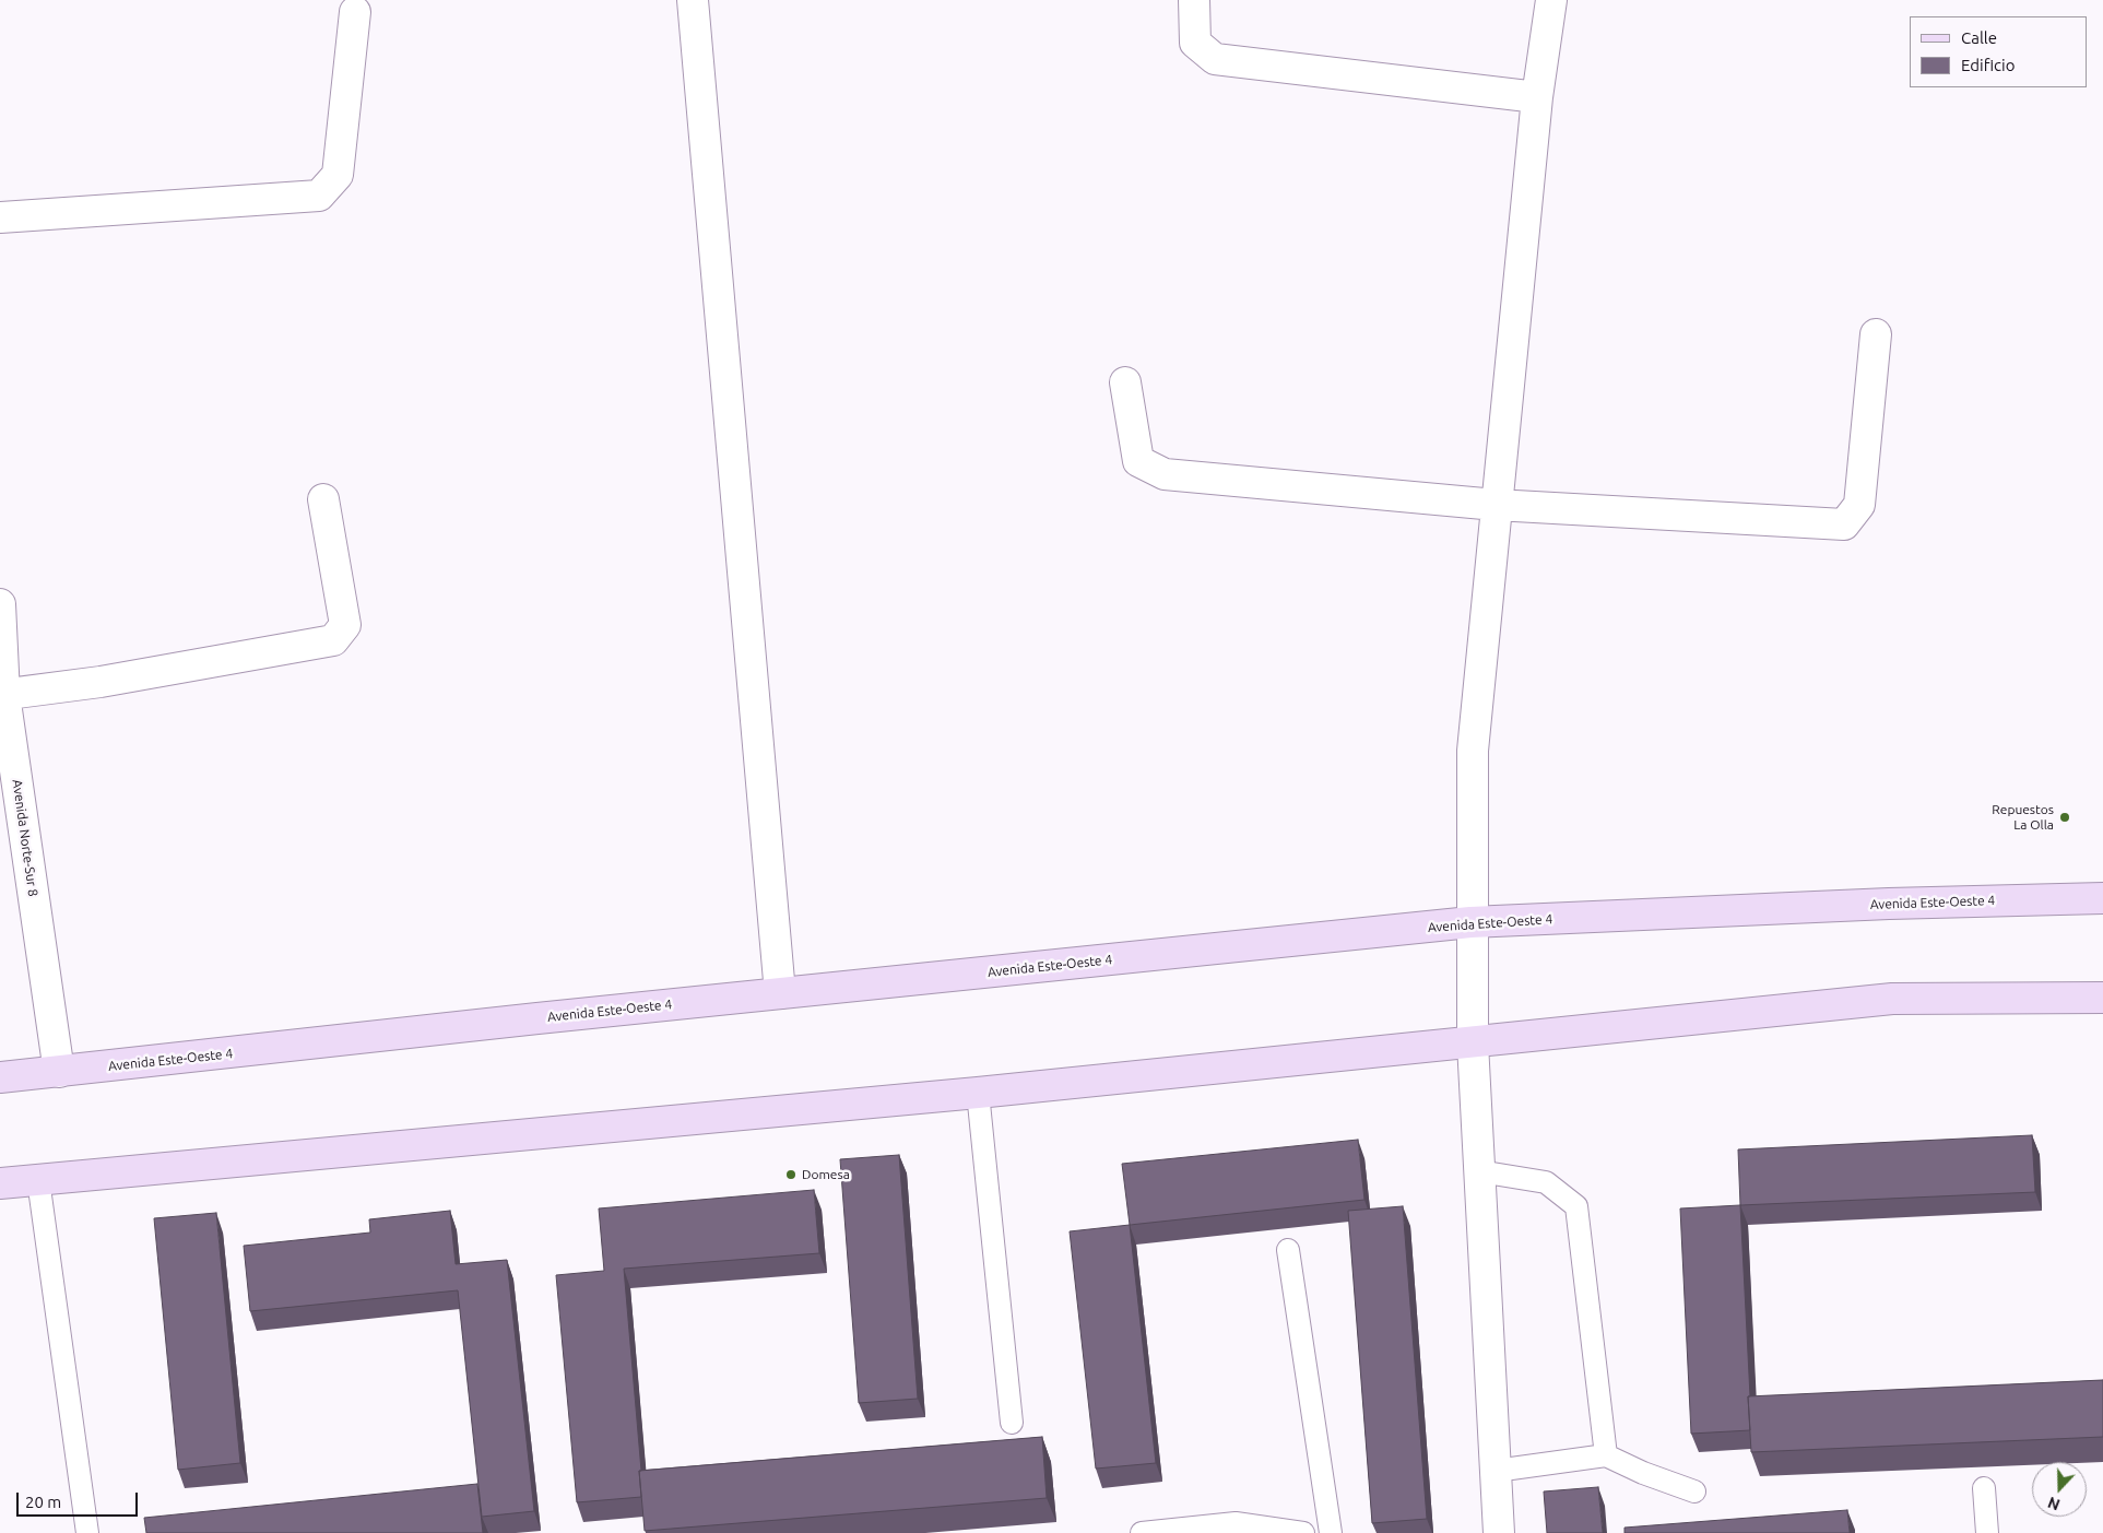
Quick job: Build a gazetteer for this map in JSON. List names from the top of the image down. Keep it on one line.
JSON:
{"streets":{"main road":["Avenida Este-Oeste 4"],"street":["Avenida Norte-Sur 8"]},"crossings":[["Avenida Norte-Sur 8","Avenida Este-Oeste 4"]],"places":["Repuestos La Olla","Domesa"],"legend":["Calle","Edificio"],"scale_bar":"20 m","north":"bottom"}
